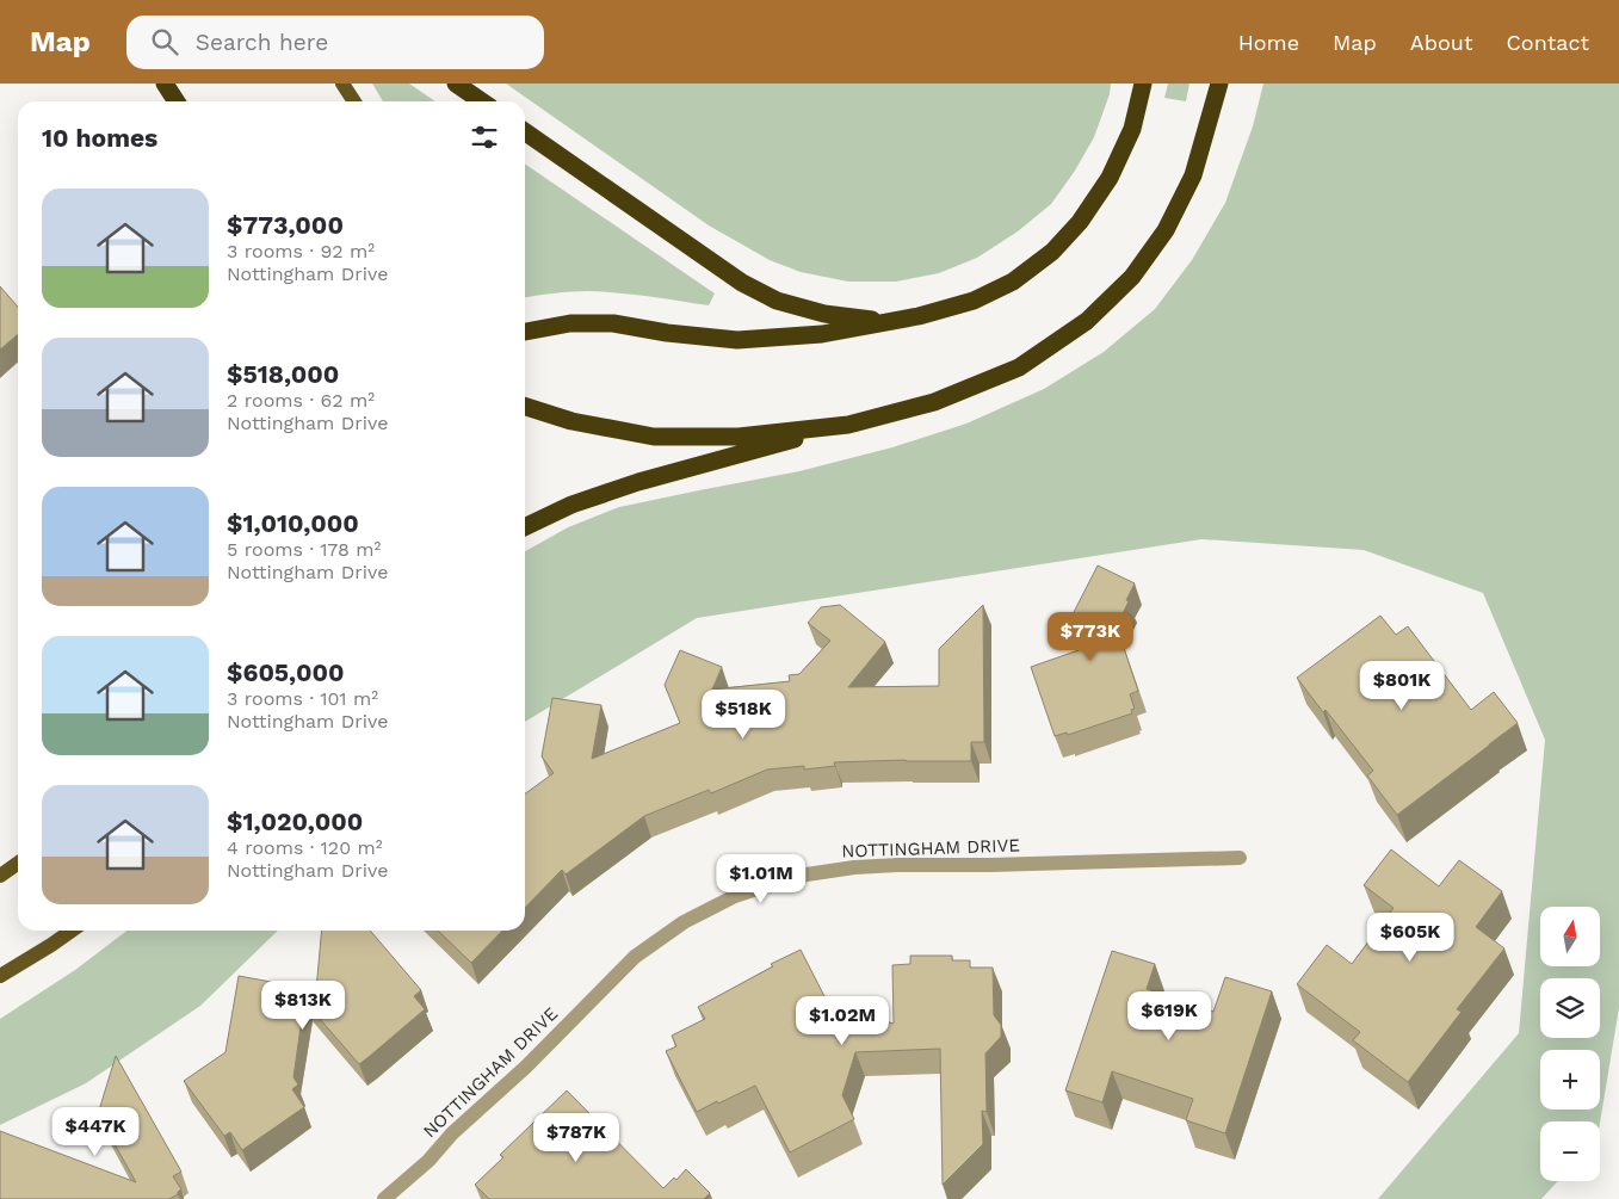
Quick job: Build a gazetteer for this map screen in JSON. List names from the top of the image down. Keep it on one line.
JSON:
{"streets":{"street":["NOTTINGHAM DRIVE"]},"north":"top","page":{"header":"Map","search":"Search here","nav":["Home","Map","About","Contact"],"heading":"10 homes","list":[{"name":"$773,000","note":"3 rooms · 92 m² · Nottingham Drive"},{"name":"$518,000","note":"2 rooms · 62 m² · Nottingham Drive"},{"name":"$1,010,000","note":"5 rooms · 178 m² · Nottingham Drive"},{"name":"$605,000","note":"3 rooms · 101 m² · Nottingham Drive"},{"name":"$1,020,000","note":"4 rooms · 120 m² · Nottingham Drive"}],"price":["$773K","$801K","$518K","$1.01M","$605K","$813K","$619K","$1.02M","$447K","$787K"],"map_buttons":["+","−"]}}
